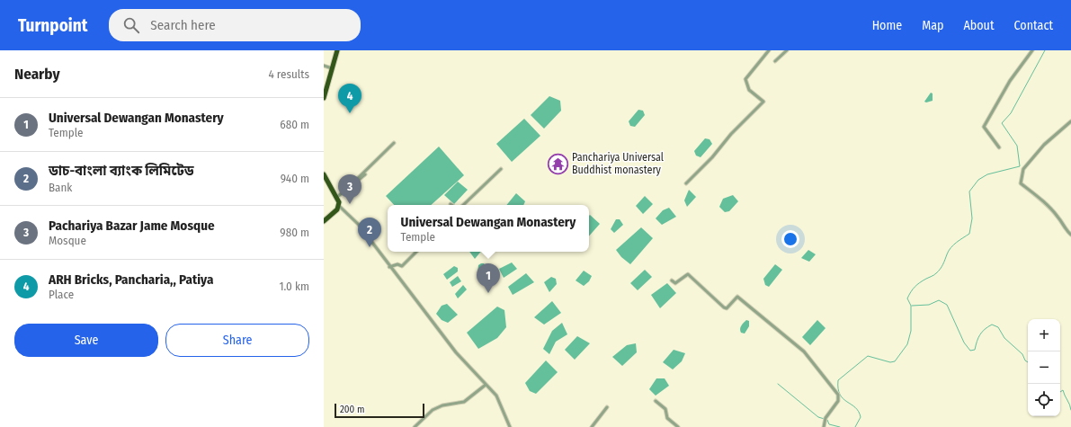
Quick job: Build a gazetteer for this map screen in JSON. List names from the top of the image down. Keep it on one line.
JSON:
{"places":{"temple":["Panchariya Universal Buddhist monastery"]},"scale_bar":"200 m","page":{"header":"Turnpoint","search":"Search here","nav":["Home","Map","About","Contact"],"heading":["Nearby","4 results"],"pins":["4","3","2","1"],"list":[{"mark":"1","name":"Universal Dewangan Monastery","note":"Temple","value":"680 m"},{"mark":"2","name":"ডাচ-বাংলা ব্যাংক লিমিটেড","note":"Bank","value":"940 m"},{"mark":"3","name":"Pachariya Bazar Jame Mosque","note":"Mosque","value":"980 m"},{"mark":"4","name":"ARH Bricks, Pancharia,, Patiya","note":"Place","value":"1.0 km"}],"popup":["Universal Dewangan Monastery","Temple"],"buttons":["Save","Share"],"map_buttons":["+","−"],"scale":"200 m"}}
